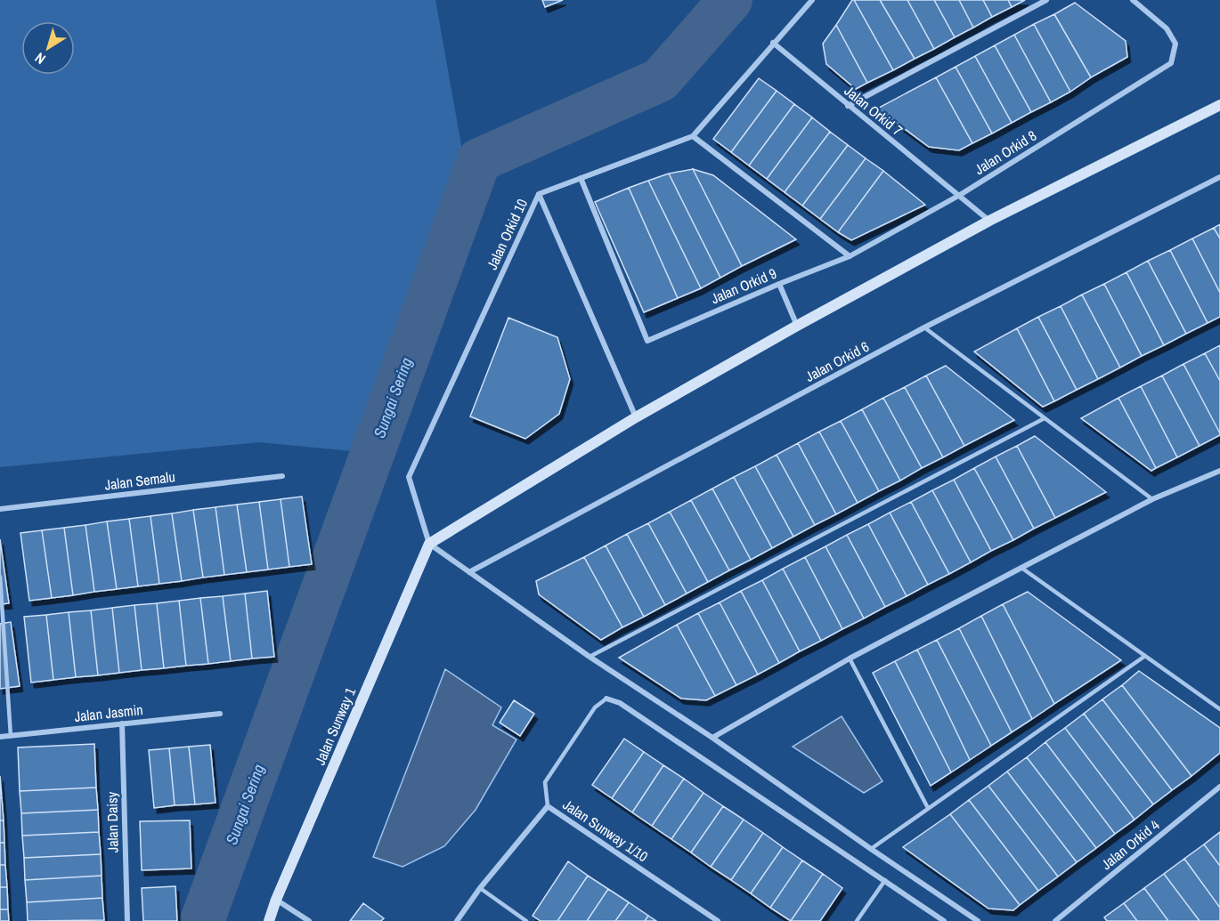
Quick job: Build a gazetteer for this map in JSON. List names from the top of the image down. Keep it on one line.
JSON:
{"streets":{"street":["Jalan Orkid 7","Jalan Orkid 8","Jalan Orkid 10","Jalan Orkid 9","Jalan Orkid 6","Jalan Semalu","Jalan Jasmin","Jalan Sunway 1","Jalan Daisy","Jalan Sunway 1/10","Jalan Orkid 4"]},"crossings":[["Jalan Orkid 7","Jalan Orkid 8"],["Jalan Orkid 7","Jalan Orkid 10"],["Jalan Orkid 8","Jalan Orkid 9"],["Jalan Orkid 10","Jalan Orkid 9"],["Jalan Orkid 10","Jalan Sunway 1"],["Jalan Jasmin","Jalan Daisy"]],"water":["Sungai Sering"],"north":"bottom left"}
